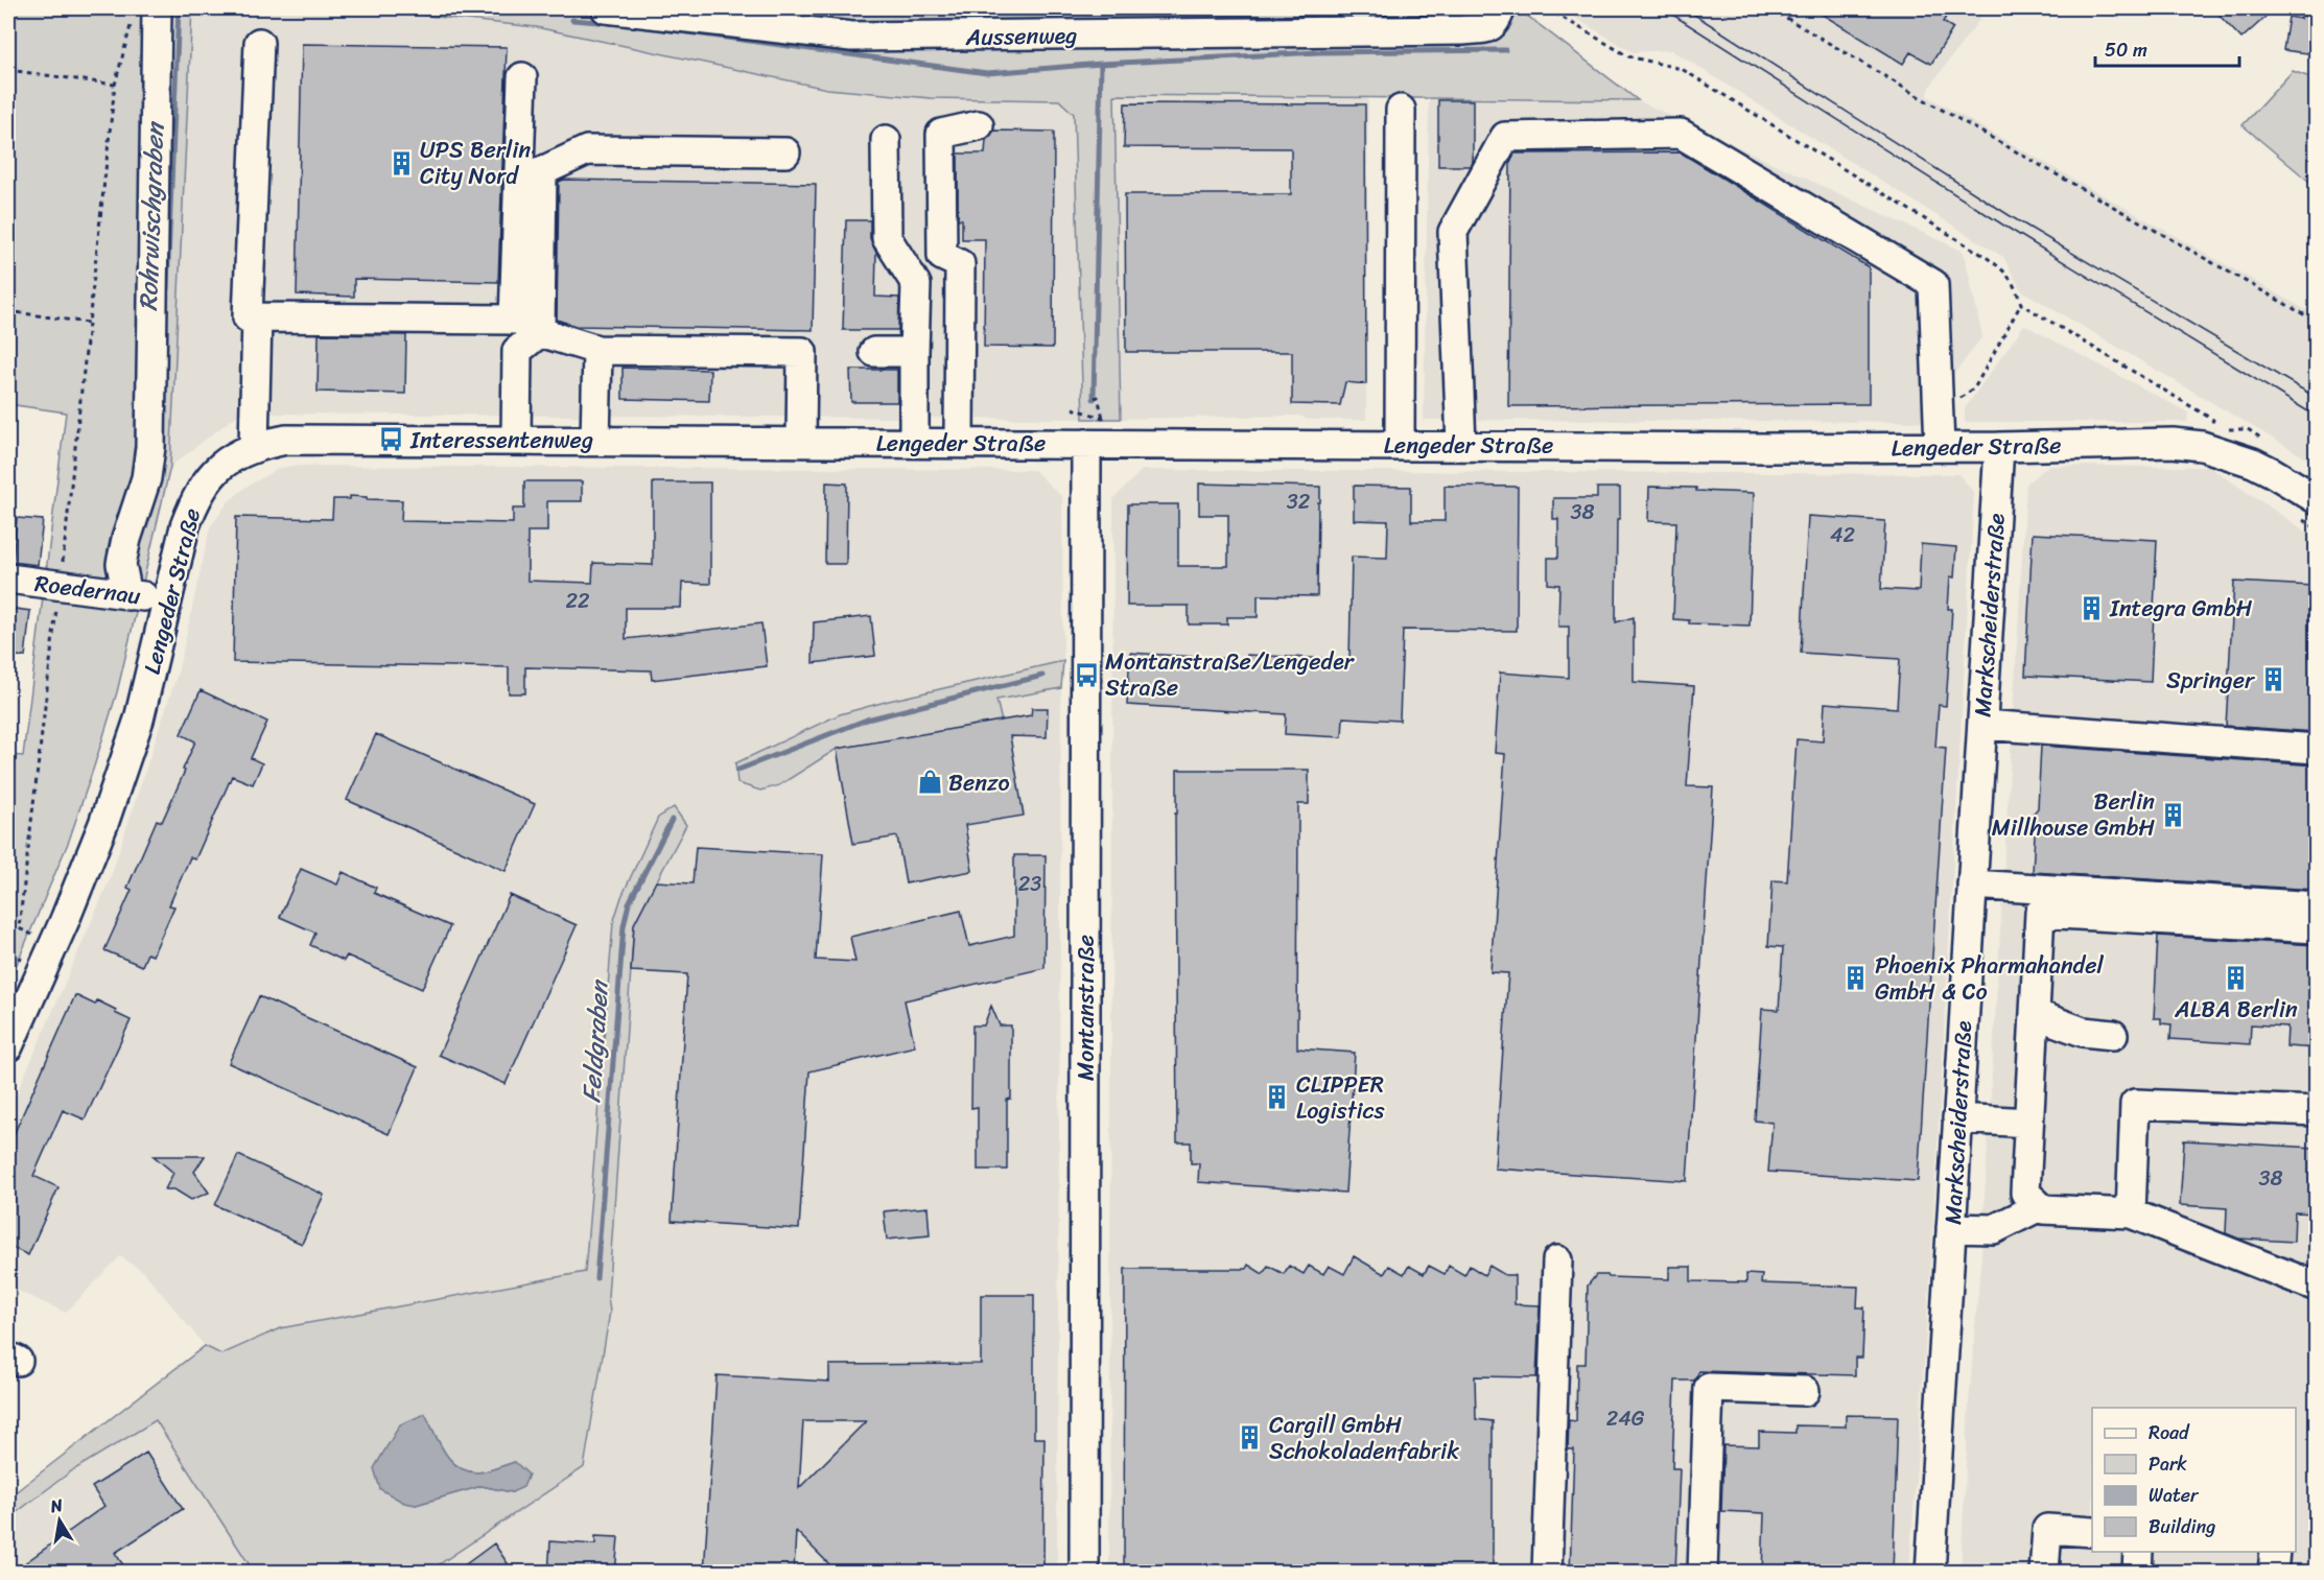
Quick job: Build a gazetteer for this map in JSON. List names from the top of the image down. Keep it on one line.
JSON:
{"streets":{"street":["Aussenweg","Lengeder Straße","Roedernau","Markscheiderstraße","Montanstraße"]},"crossings":[["Lengeder Straße","Roedernau"],["Lengeder Straße","Markscheiderstraße"],["Lengeder Straße","Montanstraße"]],"water":["Rohrwischgraben","Feldgraben"],"places":{"building":["UPS Berlin City Nord","Integra GmbH","Springer","Berlin Millhouse GmbH","Phoenix Pharmahandel GmbH & Co","ALBA Berlin","CLIPPER Logistics","Cargill GmbH Schokoladenfabrik"],"bus stop":["Interessentenweg","Montanstraße/Lengeder Straße"],"shop":["Benzo"]},"house_numbers":["32","38","42","22","23","38","24G"],"legend":["Road","Park","Water","Building"],"scale_bar":"50 m","north":"top"}
